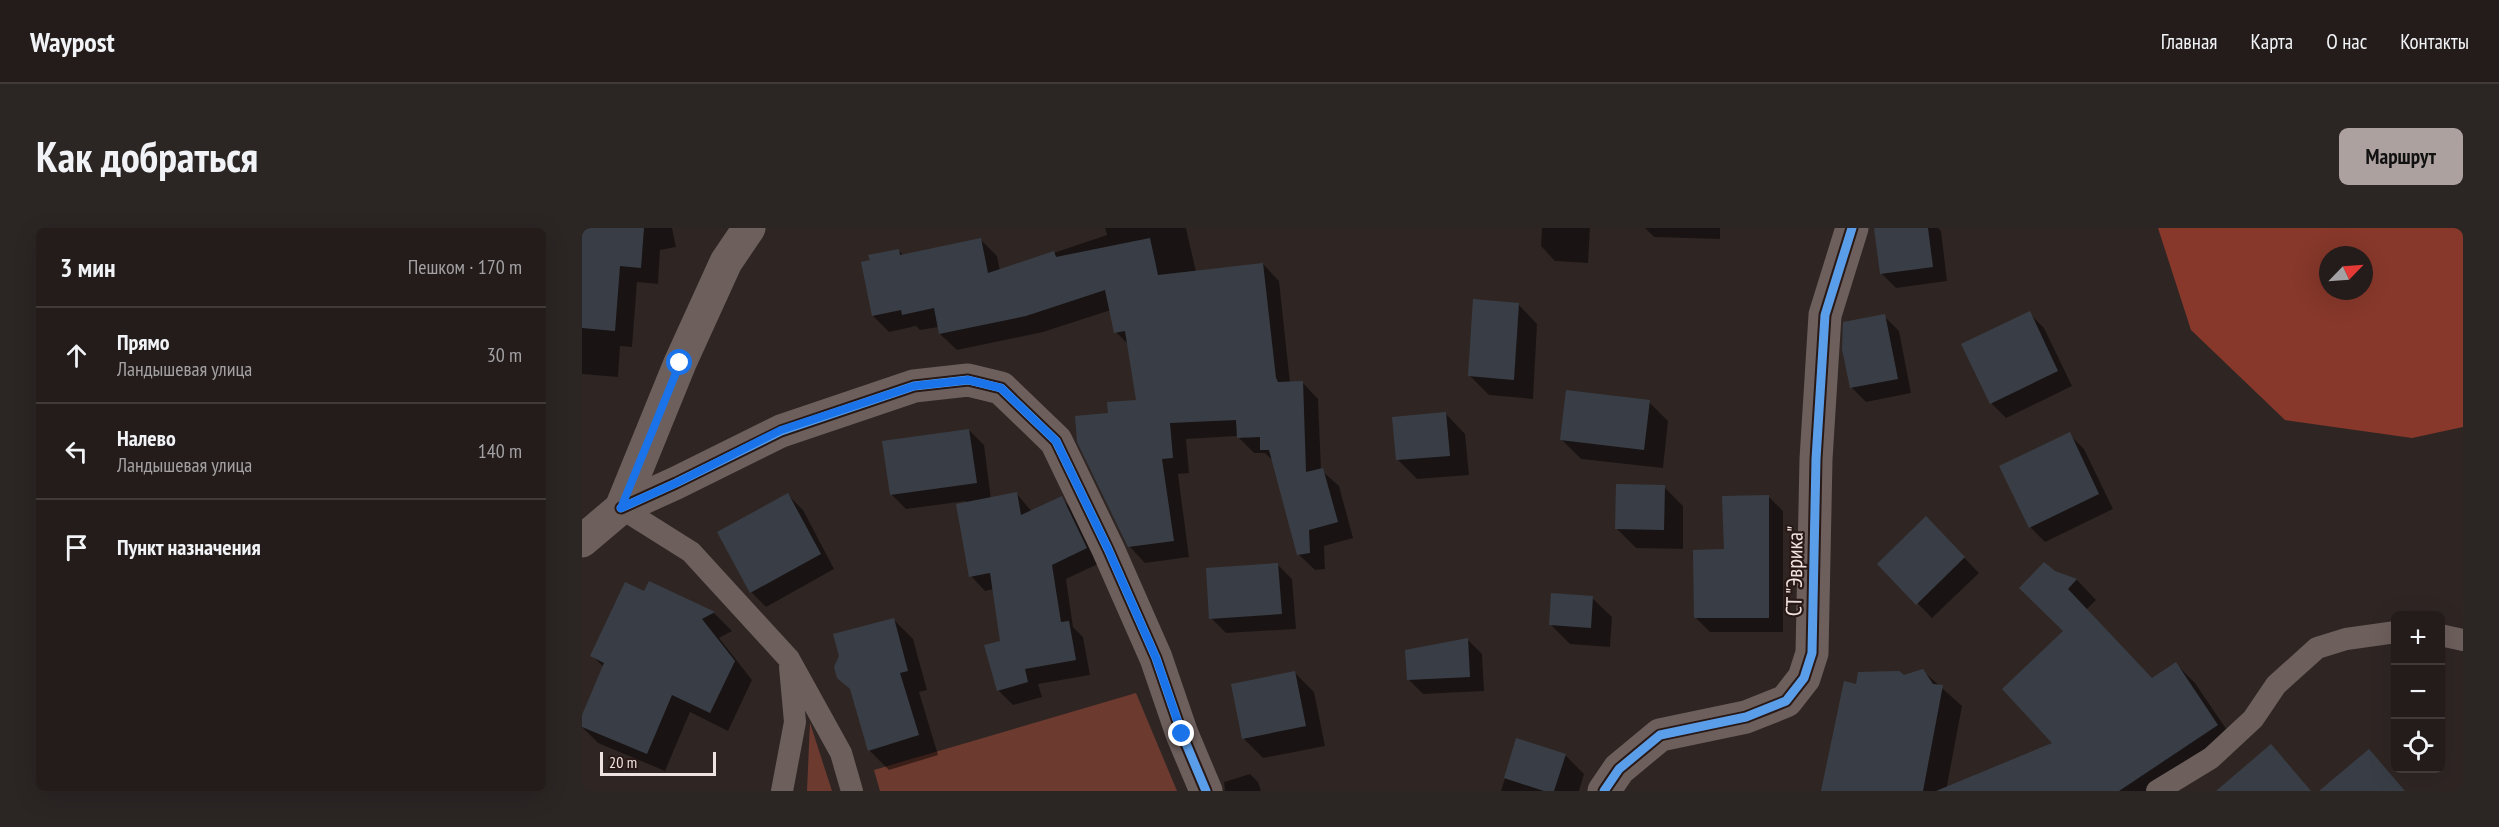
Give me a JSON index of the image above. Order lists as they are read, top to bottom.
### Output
{
  "streets": {
    "street": ["СТ \"Эврика\""]
  },
  "scale_bar": "20 m",
  "north": "top right",
  "page": {
    "header": "Waypost",
    "nav": [
      "Главная",
      "Карта",
      "О нас",
      "Контакты"
    ],
    "buttons": "Маршрут",
    "title": "Как добраться",
    "heading": ["3 мин", "Пешком · 170 m"],
    "list": [
      ["Прямо", "Ландышевая улица", "30 m"],
      ["Налево", "Ландышевая улица", "140 m"],
      "Пункт назначения"
    ],
    "map_buttons": ["+", "−"],
    "scale": "20 m"
  }
}
